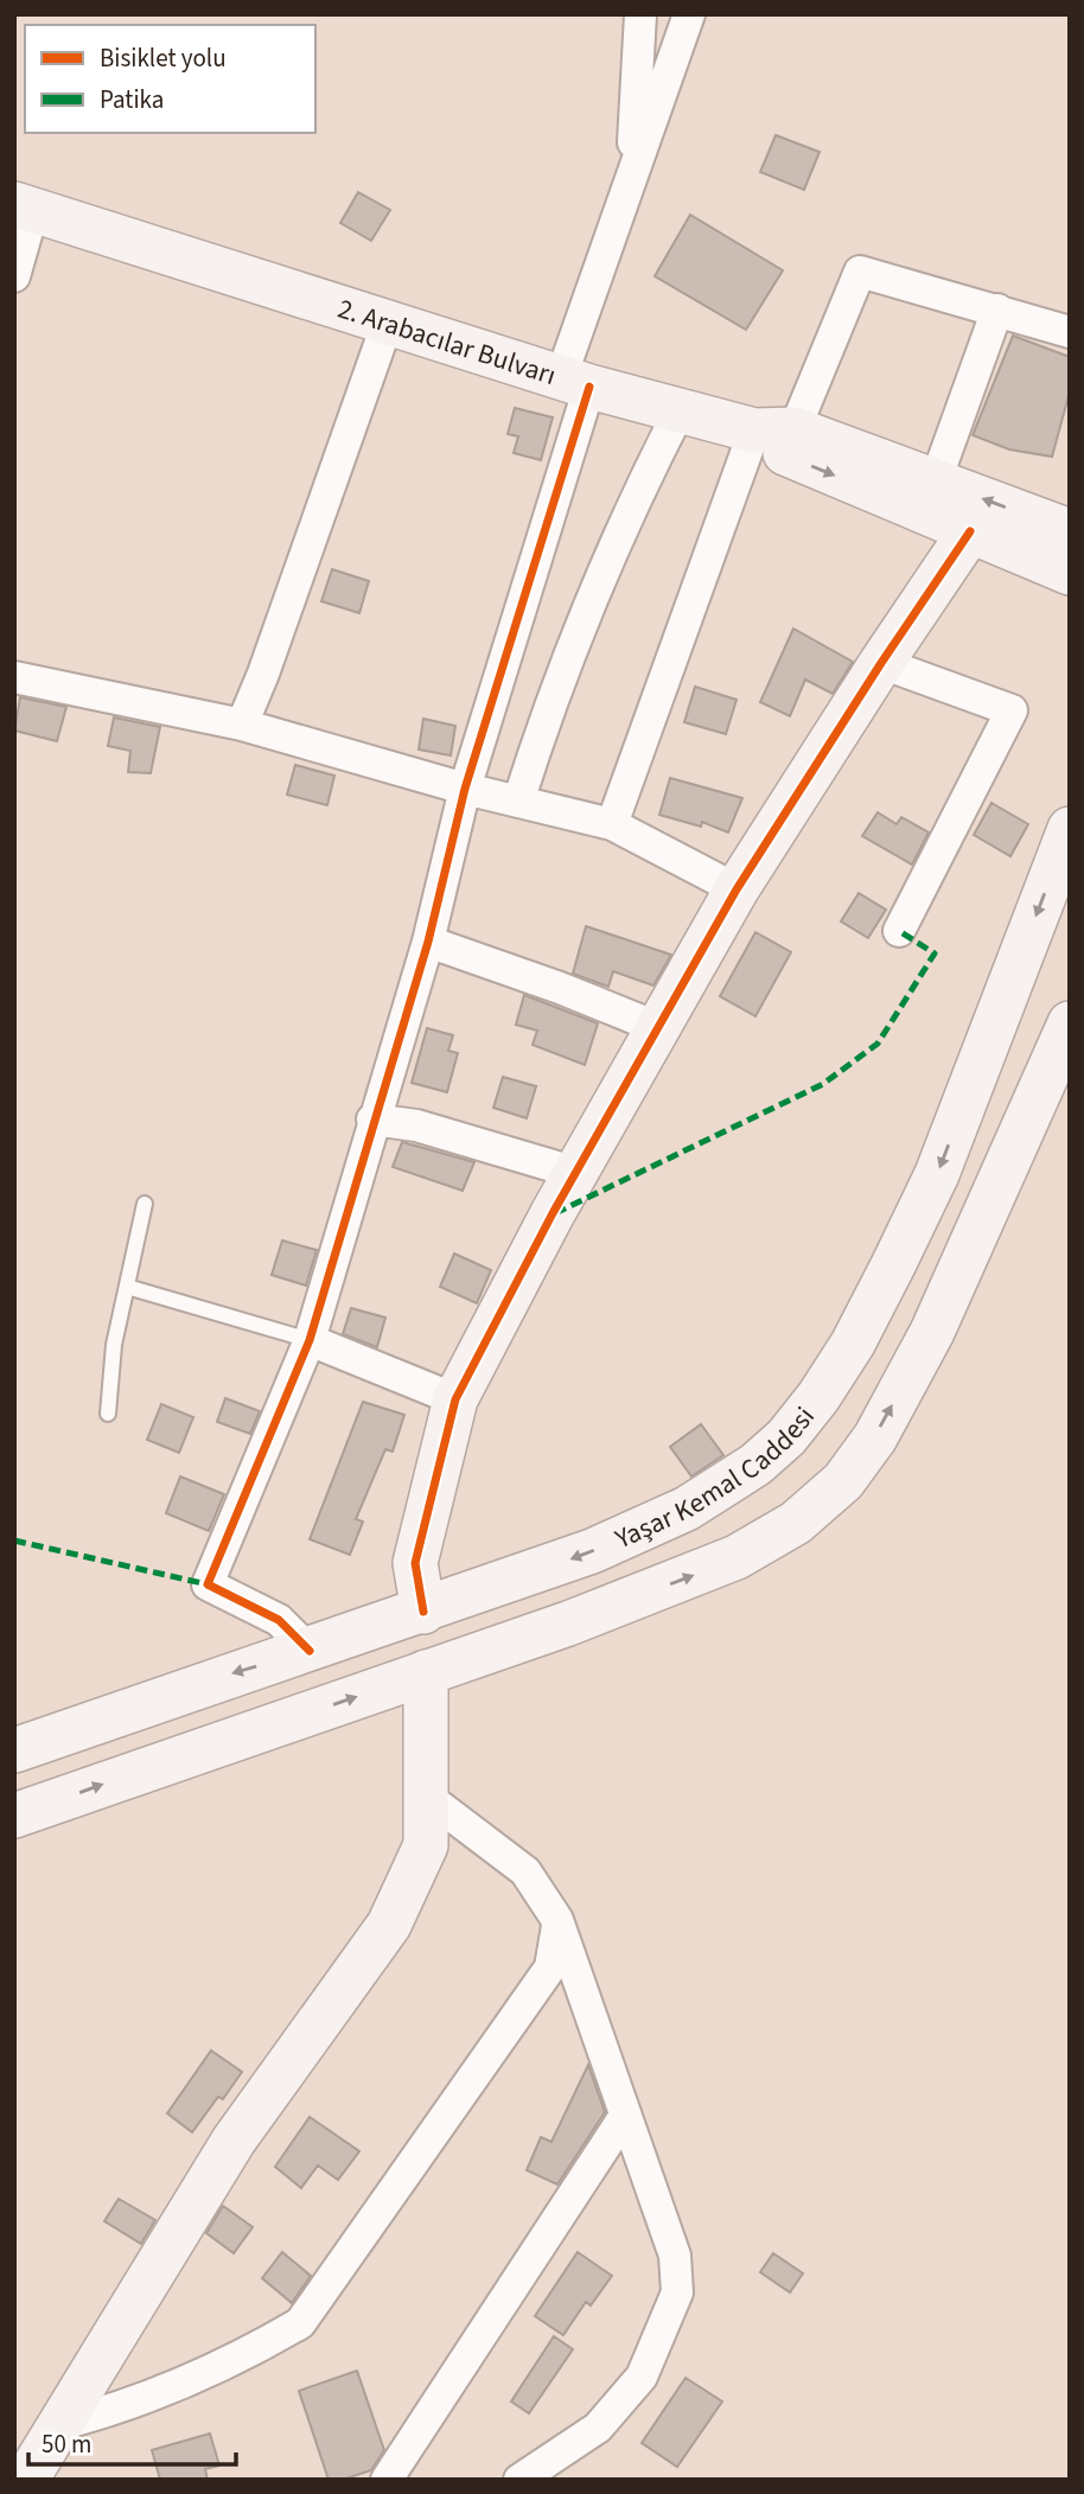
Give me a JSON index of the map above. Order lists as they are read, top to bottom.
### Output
{
  "streets": {
    "street": ["2. Arabacılar Bulvarı", "Yaşar Kemal Caddesi"]
  },
  "legend": ["Bisiklet yolu", "Patika"],
  "scale_bar": "50 m"
}
